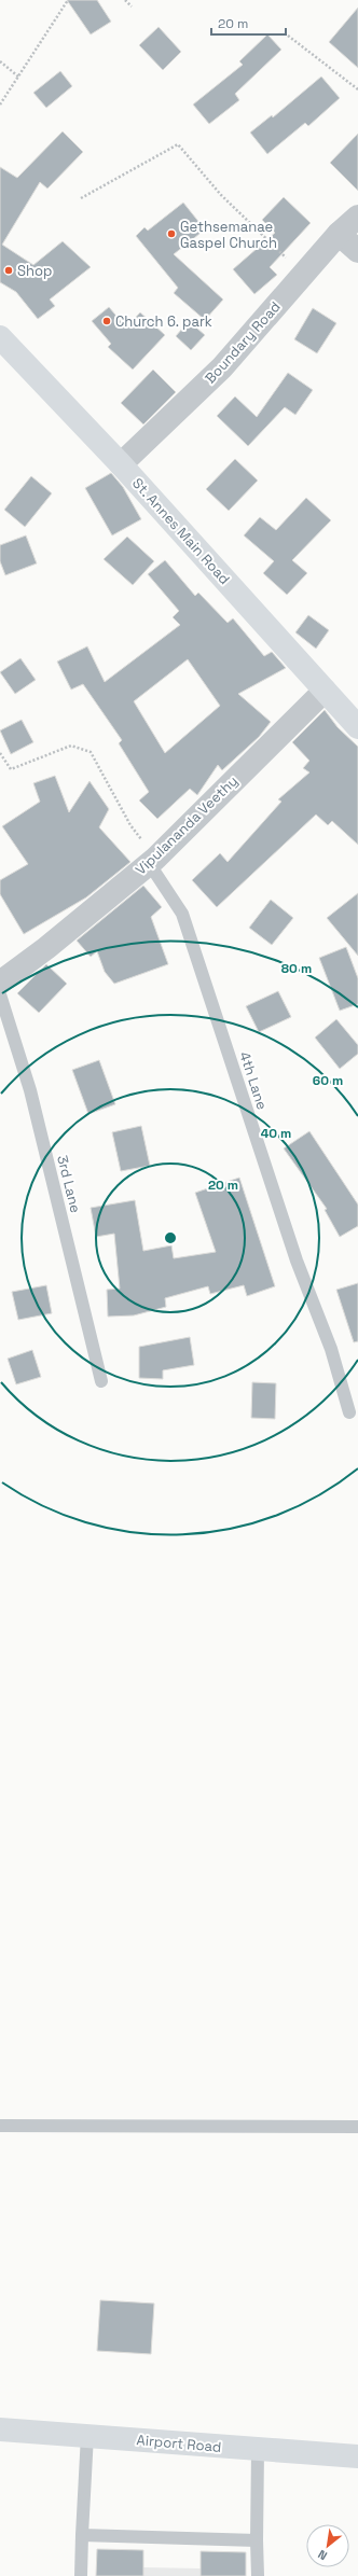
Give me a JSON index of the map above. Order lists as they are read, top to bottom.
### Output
{
  "streets": {
    "street": [
      "Boundary Road",
      "St. Annes Main Road",
      "Vipulananda Veethy",
      "Airport Road"
    ],
    "lane": ["4th Lane", "3rd Lane"]
  },
  "crossings": [
    ["Boundary Road", "St. Annes Main Road"],
    ["St. Annes Main Road", "Vipulananda Veethy"],
    ["Vipulananda Veethy", "4th Lane"]
  ],
  "places": ["Gethsemanae Gaspel Church", "Shop", "Church 6. park"],
  "scale_bar": "20 m",
  "north": "bottom left",
  "rings": [
    "80 m",
    "60 m",
    "40 m",
    "20 m"
  ]
}
